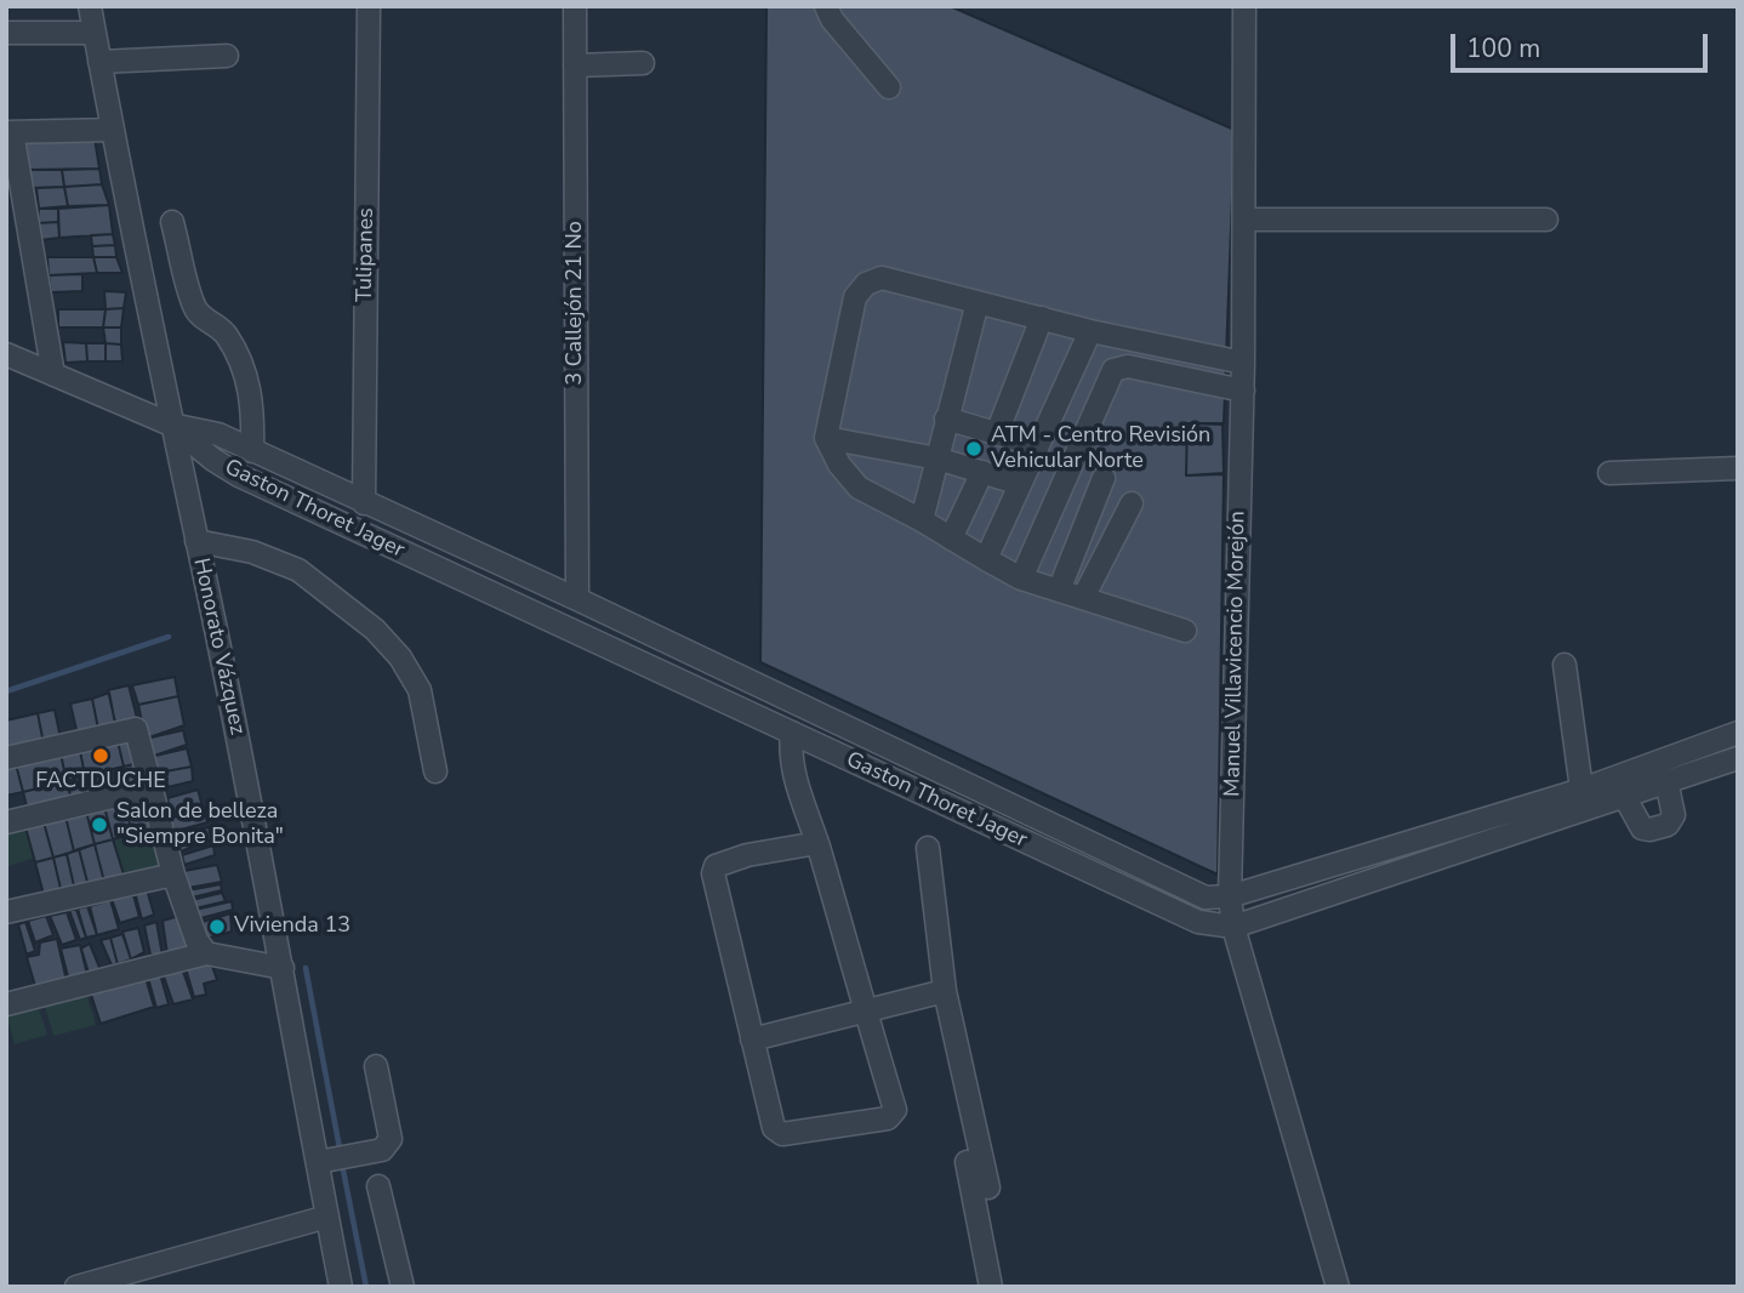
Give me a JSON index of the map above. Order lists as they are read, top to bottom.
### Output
{
  "streets": {
    "street": [
      "Tulipanes",
      "3 Callejón 21 No",
      "Gaston Thoret Jager",
      "Honorato Vázquez",
      "Manuel Villavicencio Morejón"
    ]
  },
  "crossings": [
    ["Tulipanes", "Gaston Thoret Jager"],
    ["3 Callejón 21 No", "Gaston Thoret Jager"],
    ["Gaston Thoret Jager", "Honorato Vázquez"],
    ["Gaston Thoret Jager", "Manuel Villavicencio Morejón"]
  ],
  "places": [
    "ATM - Centro Revisión Vehicular Norte",
    "FACTDUCHE",
    "Salon de belleza \"Siempre Bonita\"",
    "Vivienda 13"
  ],
  "scale_bar": "100 m"
}
